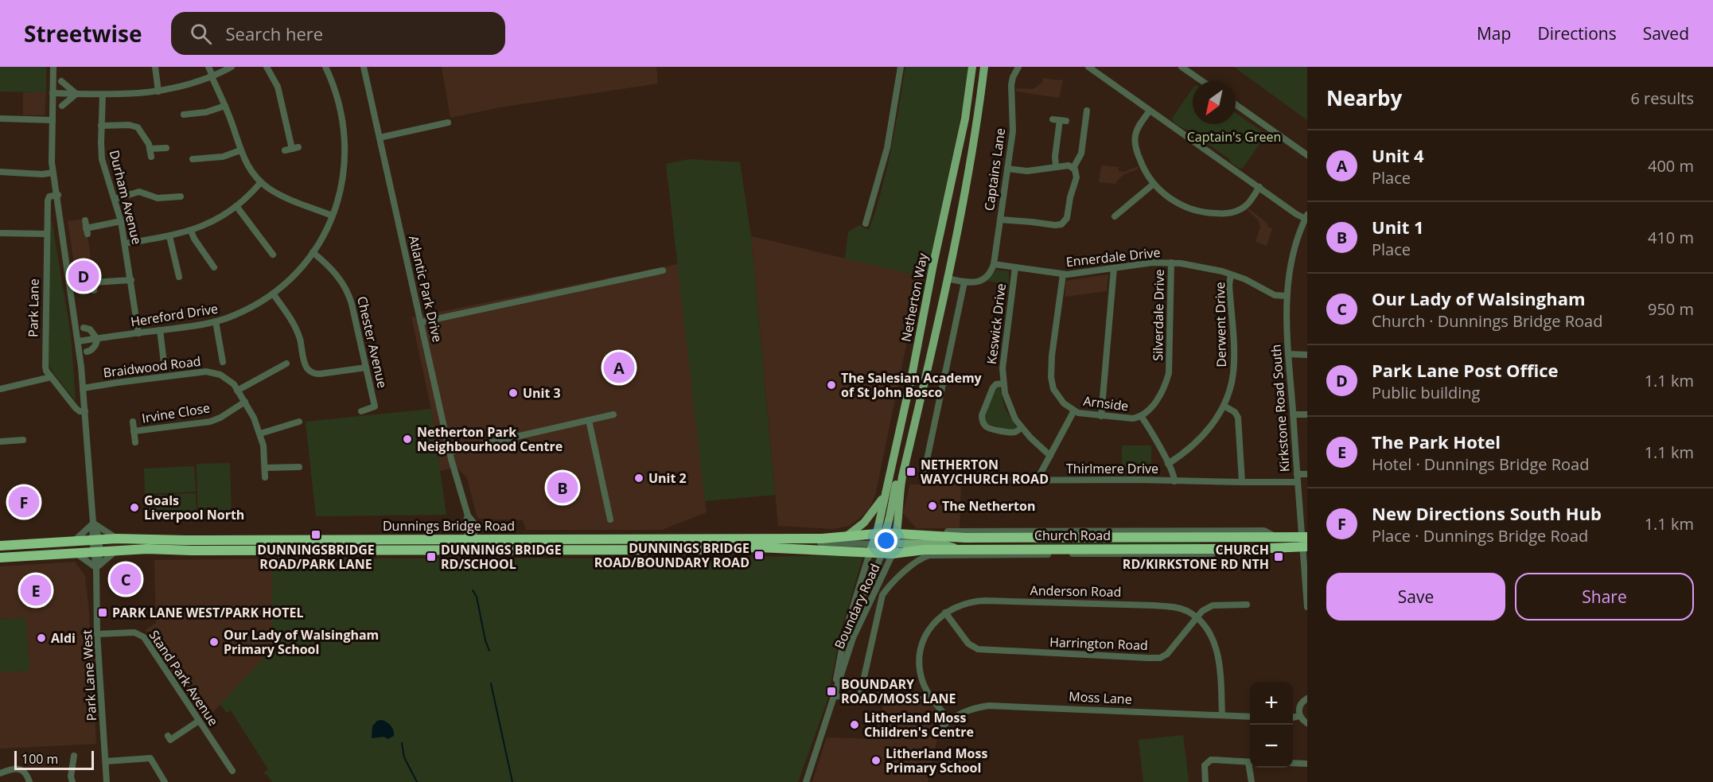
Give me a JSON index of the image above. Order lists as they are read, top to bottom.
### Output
{
  "streets": {
    "highway": ["Dunnings Bridge Road", "Church Road"],
    "main road": ["Netherton Way"],
    "street": [
      "Captains Lane",
      "Durham Avenue",
      "Ennerdale Drive",
      "Atlantic Park Drive",
      "Park Lane",
      "Hereford Drive",
      "Silverdale Drive",
      "Keswick Drive",
      "Derwent Drive",
      "Chester Avenue",
      "Braidwood Road",
      "Arnside",
      "Kirkstone Road South",
      "Irvine Close",
      "Thirlmere Drive",
      "Anderson Road",
      "Boundary Road",
      "Harrington Road",
      "Park Lane West",
      "Stand Park Avenue",
      "Moss Lane"
    ]
  },
  "crossings": [
    ["Captains Lane", "Ennerdale Drive"],
    ["Durham Avenue", "Hereford Drive"],
    ["Ennerdale Drive", "Silverdale Drive"],
    ["Ennerdale Drive", "Keswick Drive"],
    ["Ennerdale Drive", "Derwent Drive"],
    ["Ennerdale Drive", "Kirkstone Road South"],
    ["Atlantic Park Drive", "Dunnings Bridge Road"],
    ["Netherton Way", "Dunnings Bridge Road"],
    ["Netherton Way", "Church Road"],
    ["Netherton Way", "Boundary Road"],
    ["Hereford Drive", "Chester Avenue"],
    ["Silverdale Drive", "Arnside"],
    ["Keswick Drive", "Arnside"],
    ["Derwent Drive", "Arnside"],
    ["Braidwood Road", "Irvine Close"],
    ["Arnside", "Thirlmere Drive"],
    ["Kirkstone Road South", "Thirlmere Drive"],
    ["Kirkstone Road South", "Church Road"],
    ["Dunnings Bridge Road", "Church Road"],
    ["Dunnings Bridge Road", "Boundary Road"],
    ["Dunnings Bridge Road", "Park Lane West"],
    ["Church Road", "Boundary Road"],
    ["Anderson Road", "Harrington Road"],
    ["Anderson Road", "Moss Lane"],
    ["Park Lane West", "Stand Park Avenue"]
  ],
  "parks": ["Captain's Green"],
  "places": {
    "other": [
      "The Salesian Academy of St John Bosco",
      "Unit 3",
      "Netherton Park Neighbourhood Centre",
      "Unit 2",
      "The Netherton",
      "Goals Liverpool North",
      "Aldi",
      "Our Lady of Walsingham Primary School",
      "Litherland Moss Children's Centre",
      "Litherland Moss Primary School"
    ],
    "transit": [
      "NETHERTON WAY/CHURCH ROAD",
      "DUNNINGSBRIDGE ROAD/PARK LANE",
      "DUNNINGS BRIDGE ROAD/BOUNDARY ROAD",
      "DUNNINGS BRIDGE RD/SCHOOL",
      "CHURCH RD/KIRKSTONE RD NTH",
      "PARK LANE WEST/PARK HOTEL",
      "BOUNDARY ROAD/MOSS LANE"
    ]
  },
  "scale_bar": "100 m",
  "north": "bottom left",
  "page": {
    "header": "Streetwise",
    "search": "Search here",
    "nav": ["Map", "Directions", "Saved"],
    "heading": ["Nearby", "6 results"],
    "list": [
      {
        "mark": "A",
        "name": "Unit 4",
        "note": "Place",
        "value": "400 m"
      },
      {
        "mark": "B",
        "name": "Unit 1",
        "note": "Place",
        "value": "410 m"
      },
      {
        "mark": "C",
        "name": "Our Lady of Walsingham",
        "note": "Church · Dunnings Bridge Road",
        "value": "950 m"
      },
      {
        "mark": "D",
        "name": "Park Lane Post Office",
        "note": "Public building",
        "value": "1.1 km"
      },
      {
        "mark": "E",
        "name": "The Park Hotel",
        "note": "Hotel · Dunnings Bridge Road",
        "value": "1.1 km"
      },
      {
        "mark": "F",
        "name": "New Directions South Hub",
        "note": "Place · Dunnings Bridge Road",
        "value": "1.1 km"
      }
    ],
    "pins": [
      "D",
      "A",
      "B",
      "F",
      "C",
      "E"
    ],
    "buttons": ["Save", "Share"],
    "map_buttons": ["+", "−"],
    "scale": "100 m"
  }
}
